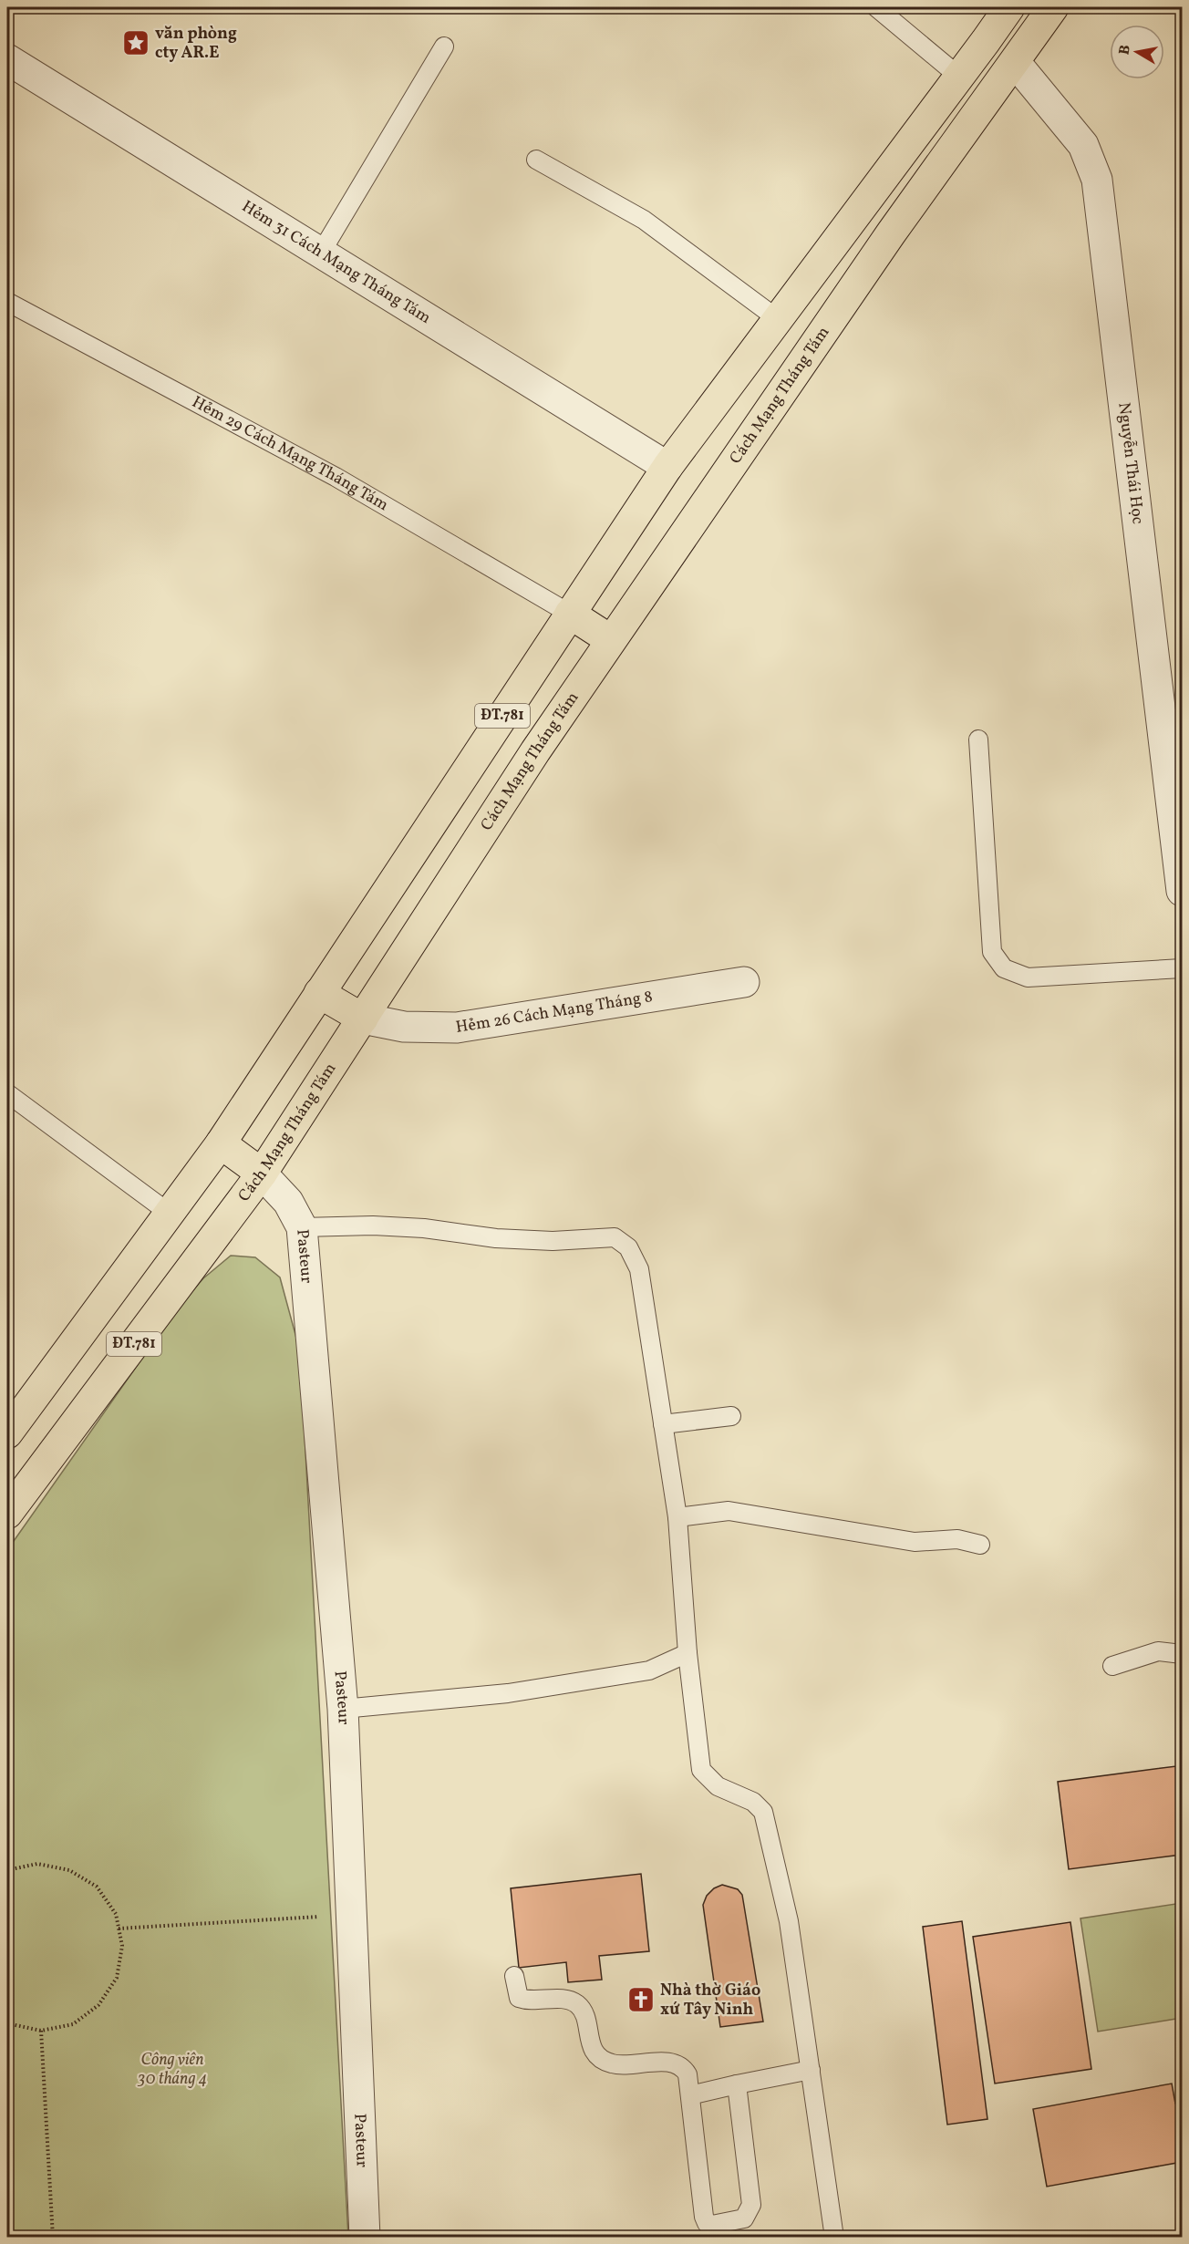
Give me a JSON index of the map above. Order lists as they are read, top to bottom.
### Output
{
  "streets": {
    "main road": ["Cách Mạng Tháng Tám", "ĐT.781"],
    "street": [
      "Hẻm 31 Cách Mạng Tháng Tám",
      "Nguyễn Thái Học",
      "Hẻm 26 Cách Mạng Tháng 8",
      "Pasteur"
    ],
    "lane": ["Hẻm 29 Cách Mạng Tháng Tám"]
  },
  "crossings": [
    ["Hẻm 31 Cách Mạng Tháng Tám", "ĐT.781"],
    ["Cách Mạng Tháng Tám", "Nguyễn Thái Học"],
    ["Cách Mạng Tháng Tám", "Hẻm 26 Cách Mạng Tháng 8"],
    ["Cách Mạng Tháng Tám", "Pasteur"],
    ["Hẻm 29 Cách Mạng Tháng Tám", "ĐT.781"]
  ],
  "parks": ["Công viên 30 tháng 4"],
  "places": {
    "place": ["văn phòng cty AR.E"],
    "church": ["Nhà thờ Giáo xứ Tây Ninh"]
  },
  "north": "left"
}
